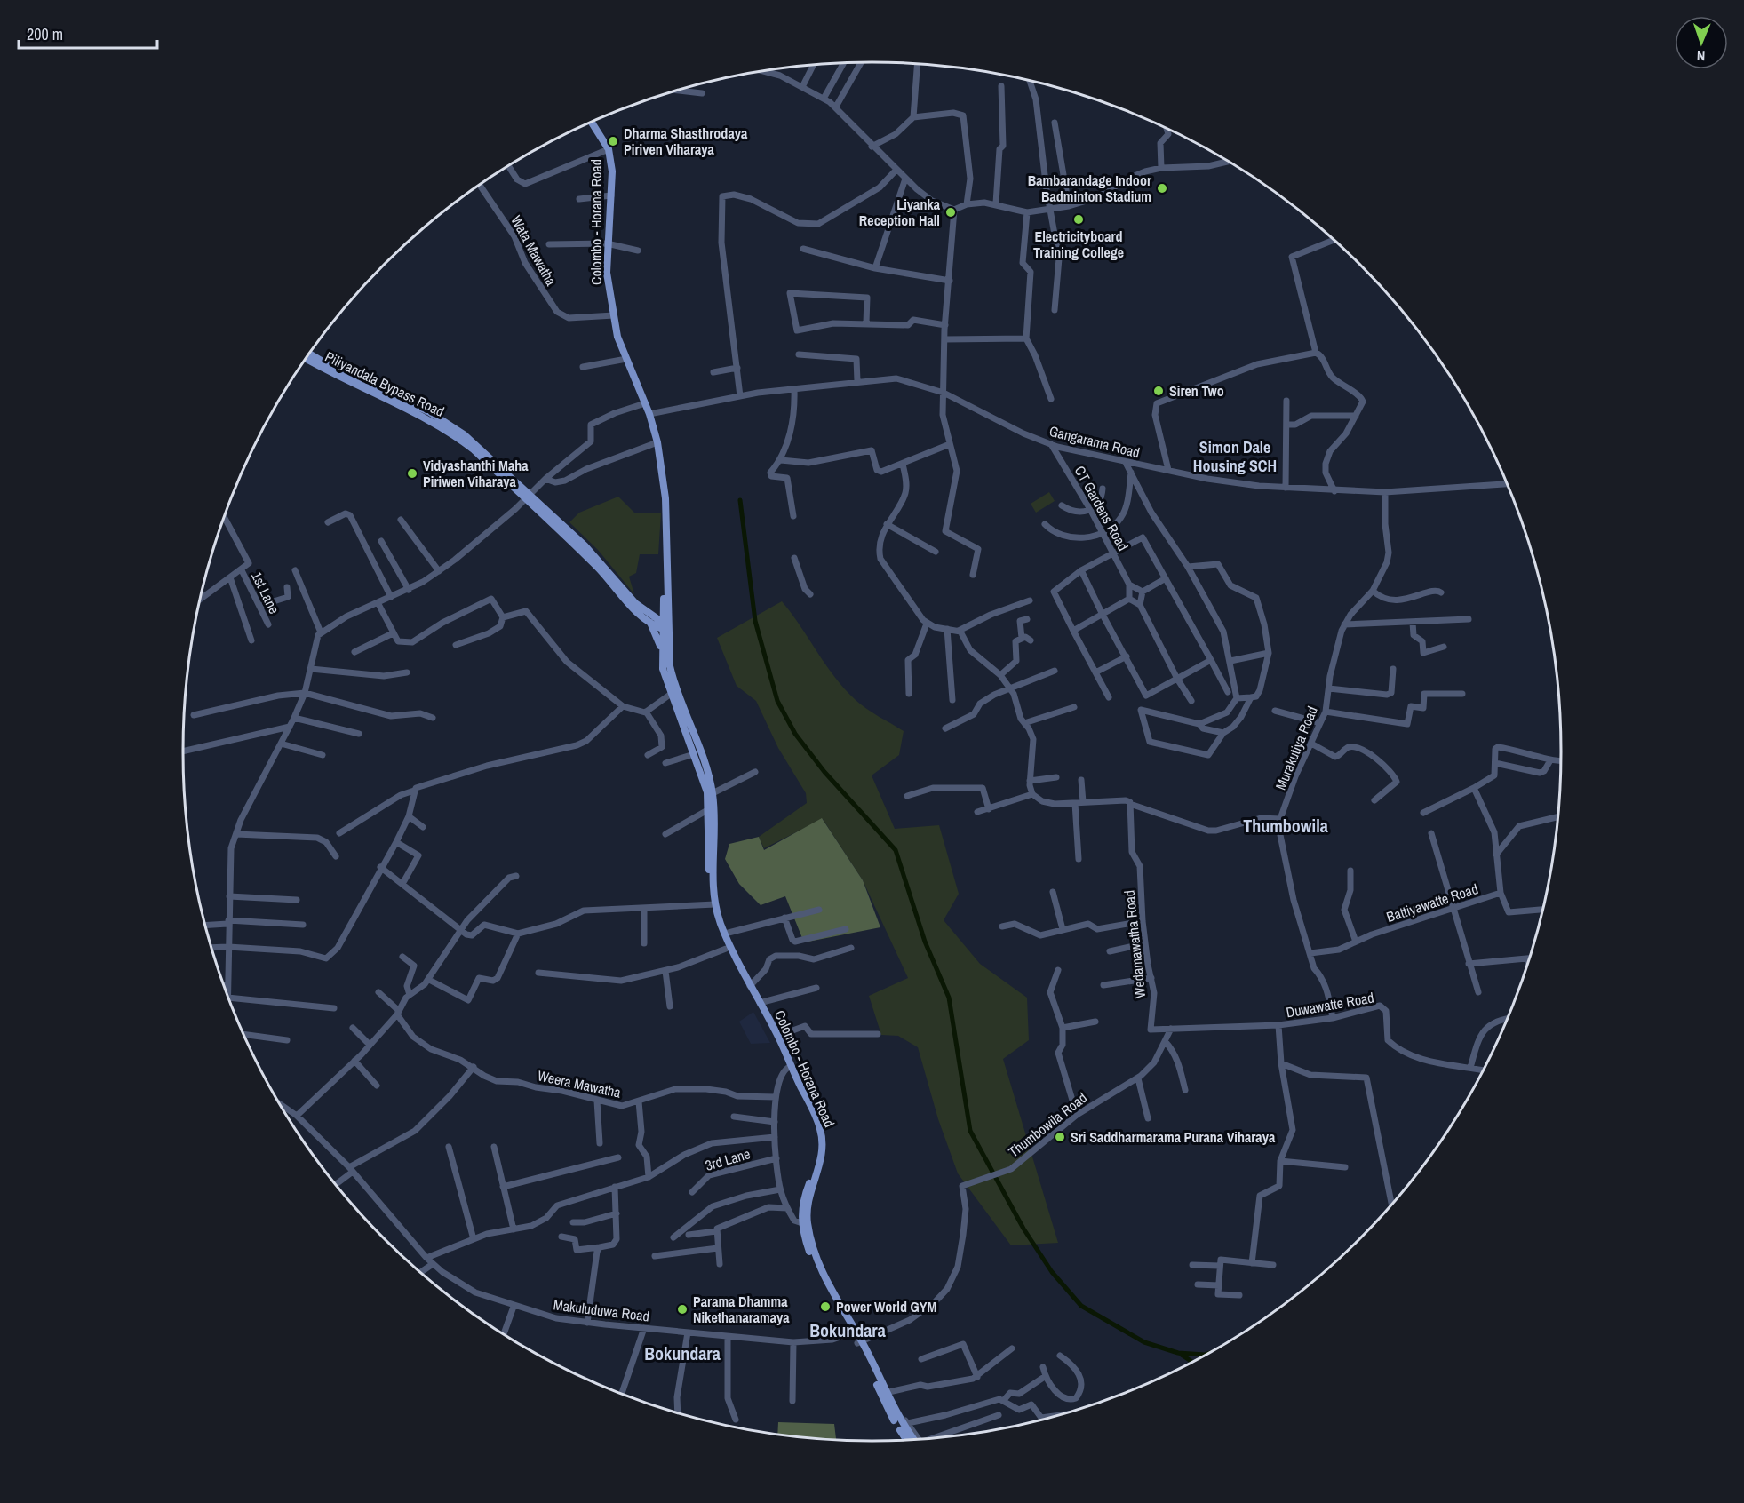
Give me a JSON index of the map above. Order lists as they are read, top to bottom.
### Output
{
  "streets": {
    "main road": ["Colombo - Horana Road", "Piliyandala Bypass Road"],
    "street": [
      "Wata Mawatha",
      "Gangarama Road",
      "CT Gardens Road",
      "1st Lane",
      "Murakutiya Road",
      "Battiyawatte Road",
      "Wedamawatha Road",
      "Duwawatte Road",
      "Weera Mawatha",
      "Thumbowila Road",
      "3rd Lane",
      "Makuluduwa Road"
    ]
  },
  "crossings": [
    ["Colombo - Horana Road", "Wata Mawatha"],
    ["Colombo - Horana Road", "Gangarama Road"],
    ["Colombo - Horana Road", "Thumbowila Road"],
    ["Colombo - Horana Road", "Makuluduwa Road"],
    ["Gangarama Road", "CT Gardens Road"],
    ["Gangarama Road", "Murakutiya Road"],
    ["Murakutiya Road", "Battiyawatte Road"],
    ["Murakutiya Road", "Duwawatte Road"],
    ["Wedamawatha Road", "Duwawatte Road"],
    ["Wedamawatha Road", "Thumbowila Road"],
    ["Duwawatte Road", "Thumbowila Road"]
  ],
  "districts": [
    "Simon Dale Housing SCH",
    "Thumbowila",
    "Bokundara",
    "Bokundara"
  ],
  "places": [
    "Dharma Shasthrodaya Piriven Viharaya",
    "Bambarandage Indoor Badminton Stadium",
    "Liyanka Reception Hall",
    "Electricityboard Training College",
    "Siren Two",
    "Vidyashanthi Maha Piriwen Viharaya",
    "Sri Saddharmarama Purana Viharaya",
    "Power World GYM",
    "Parama Dhamma Nikethanaramaya"
  ],
  "scale_bar": "200 m",
  "north": "bottom"
}
